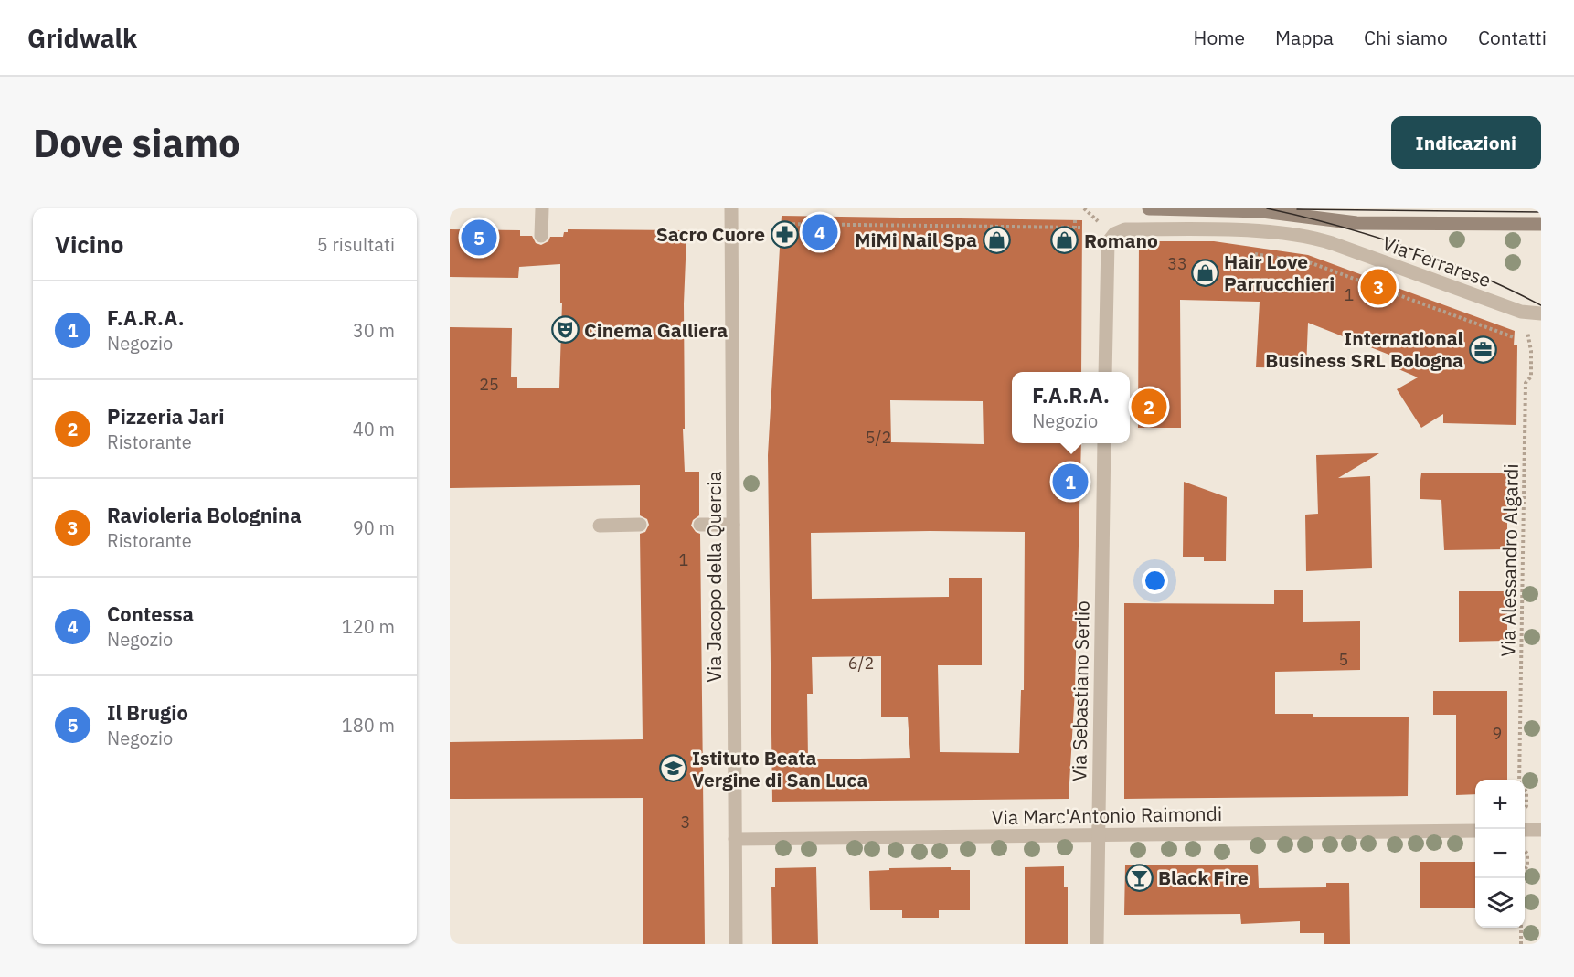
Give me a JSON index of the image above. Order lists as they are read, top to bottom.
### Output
{
  "streets": {
    "street": [
      "Via Ferrarese",
      "Via Jacopo della Quercia",
      "Via Sebastiano Serlio",
      "Via Marc'Antonio Raimondi"
    ],
    "path": ["Via Alessandro Algardi"]
  },
  "crossings": [
    ["Via Jacopo della Quercia", "Via Marc'Antonio Raimondi"],
    ["Via Sebastiano Serlio", "Via Marc'Antonio Raimondi"]
  ],
  "places": {
    "pharmacy": ["Sacro Cuore"],
    "shop": ["MiMi Nail Spa", "Romano", "Hair Love Parrucchieri"],
    "theatre": ["Cinema Galliera"],
    "office": ["International Business SRL Bologna"],
    "school or university": ["Istituto Beata Vergine di San Luca"],
    "bar": ["Black Fire"]
  },
  "house_numbers": [
    "33",
    "1",
    "25",
    "5/2",
    "1",
    "5",
    "6/2",
    "9",
    "3"
  ],
  "page": {
    "header": "Gridwalk",
    "nav": [
      "Home",
      "Mappa",
      "Chi siamo",
      "Contatti"
    ],
    "buttons": "Indicazioni",
    "title": "Dove siamo",
    "heading": ["Vicino", "5 risultati"],
    "pins": [
      "4",
      "5",
      "3",
      "2",
      "1"
    ],
    "list": [
      {
        "mark": "1",
        "name": "F.A.R.A.",
        "note": "Negozio",
        "value": "30 m"
      },
      {
        "mark": "2",
        "name": "Pizzeria Jari",
        "note": "Ristorante",
        "value": "40 m"
      },
      {
        "mark": "3",
        "name": "Ravioleria Bolognina",
        "note": "Ristorante",
        "value": "90 m"
      },
      {
        "mark": "4",
        "name": "Contessa",
        "note": "Negozio",
        "value": "120 m"
      },
      {
        "mark": "5",
        "name": "Il Brugio",
        "note": "Negozio",
        "value": "180 m"
      }
    ],
    "popup": ["F.A.R.A.", "Negozio"],
    "map_buttons": ["+", "−"]
  }
}
